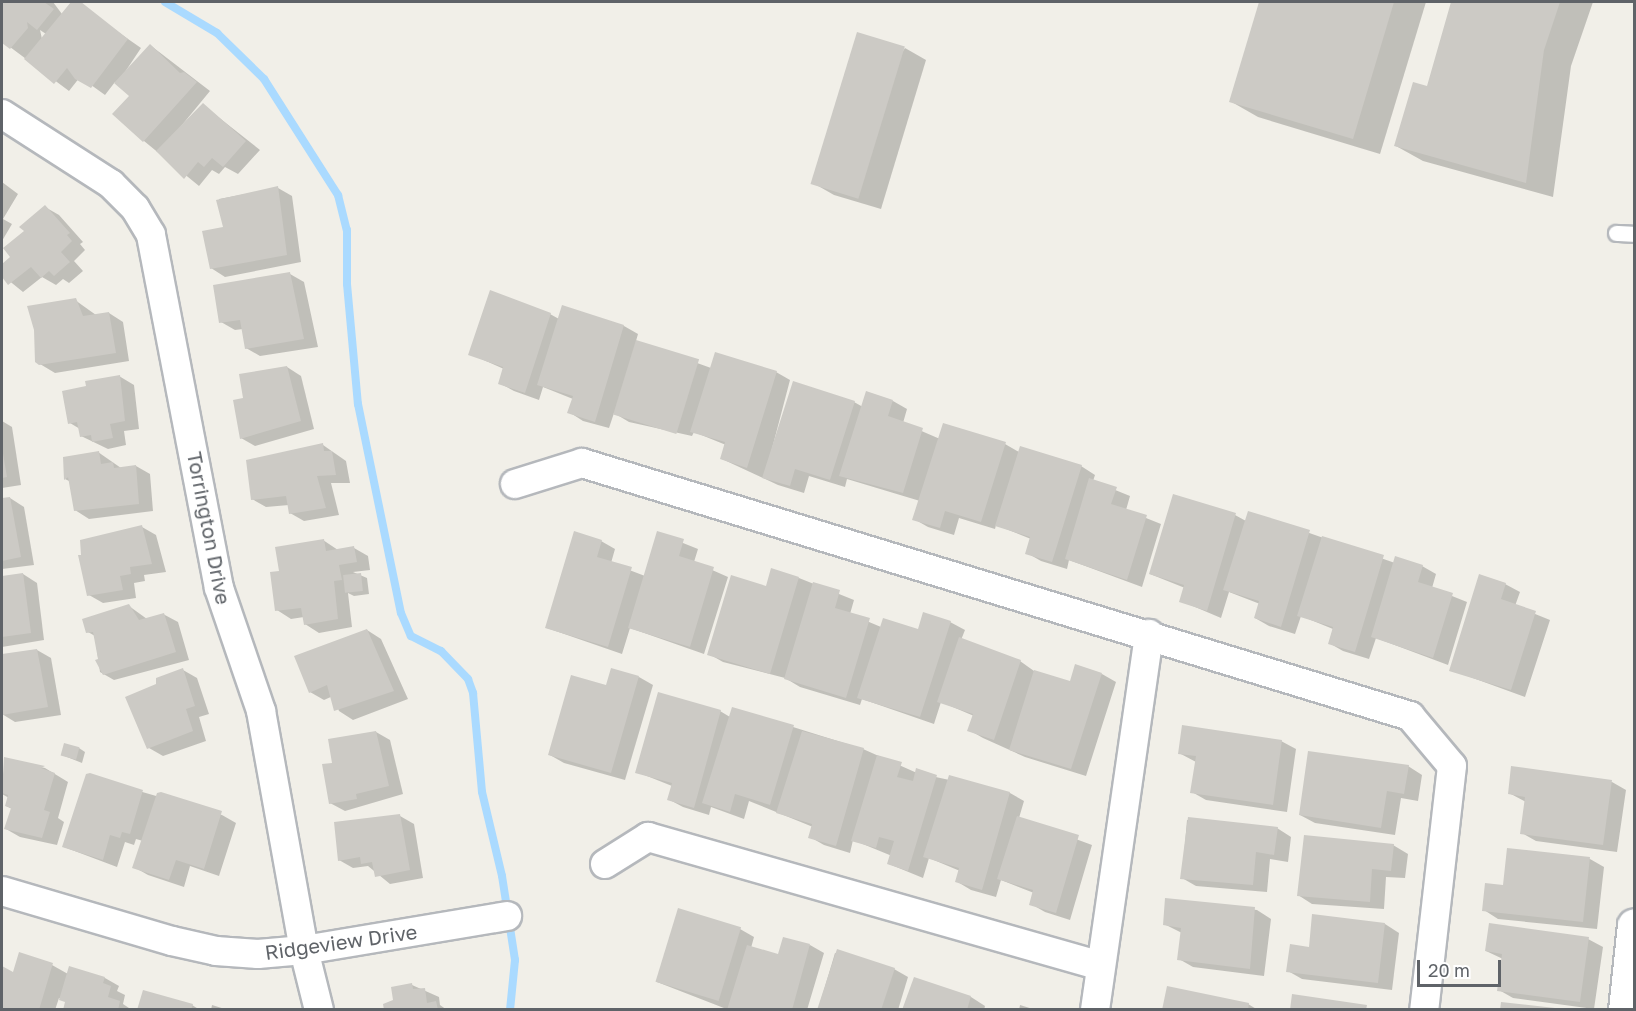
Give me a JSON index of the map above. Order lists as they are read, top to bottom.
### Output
{
  "streets": {
    "street": ["Torrington Drive", "Ridgeview Drive"]
  },
  "crossings": [
    ["Torrington Drive", "Ridgeview Drive"]
  ],
  "scale_bar": "20 m"
}
